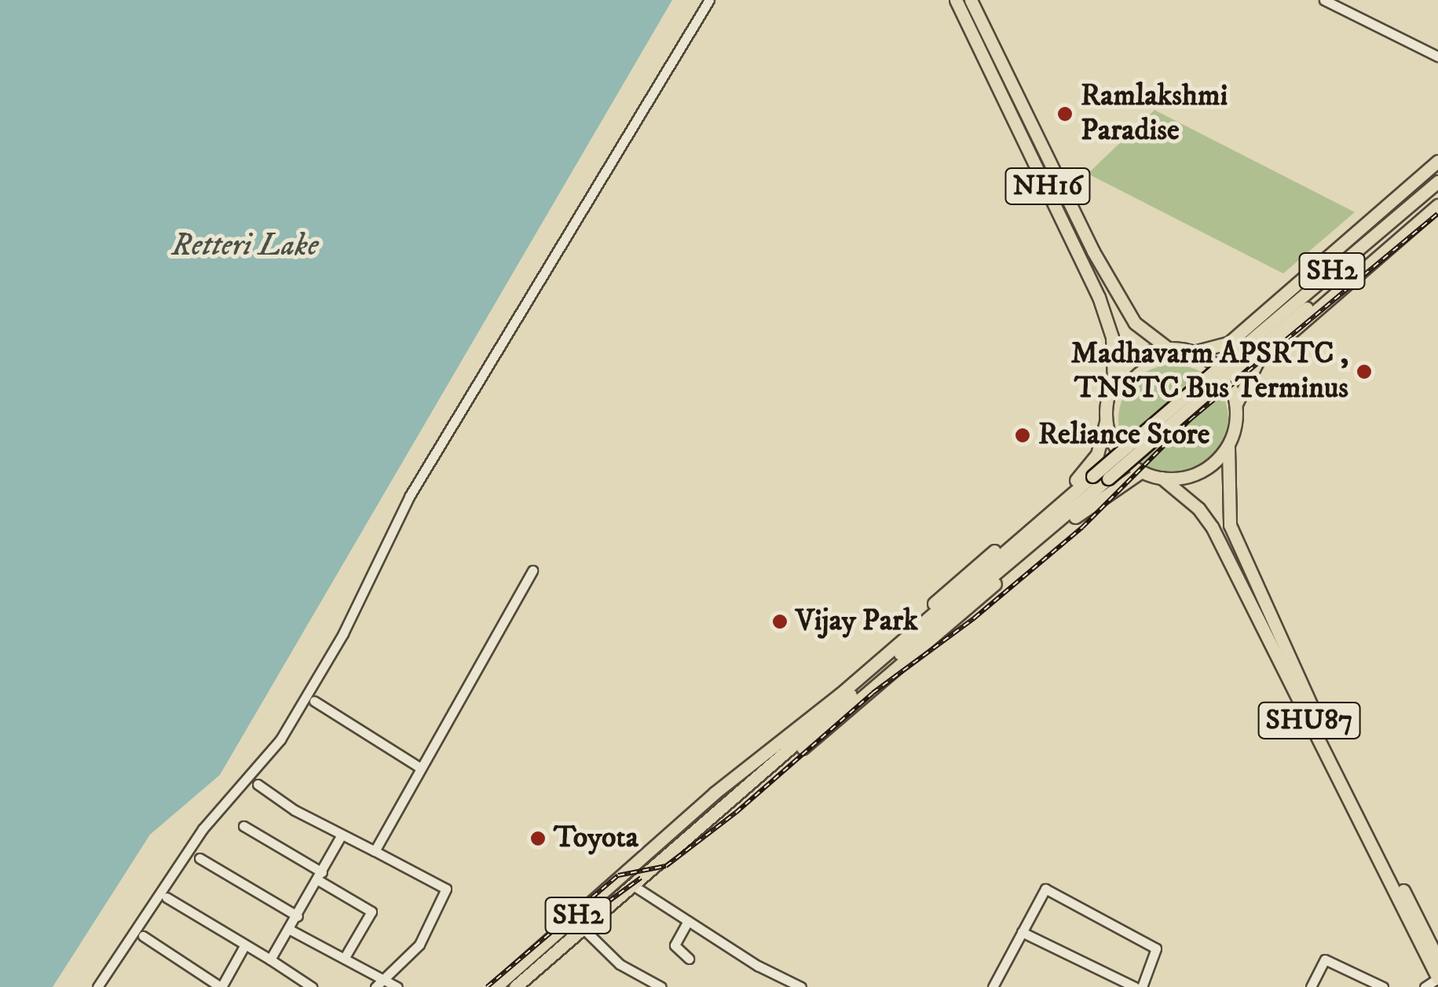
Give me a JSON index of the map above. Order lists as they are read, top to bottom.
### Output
{
  "streets": {
    "main road": ["NH16", "SH2", "SHU87"]
  },
  "crossings": [
    ["NH16", "SHU87"]
  ],
  "water": ["Retteri Lake"],
  "places": [
    "Ramlakshmi Paradise",
    "Madhavarm APSRTC , TNSTC Bus Terminus",
    "Reliance Store",
    "Vijay Park",
    "Toyota"
  ]
}
